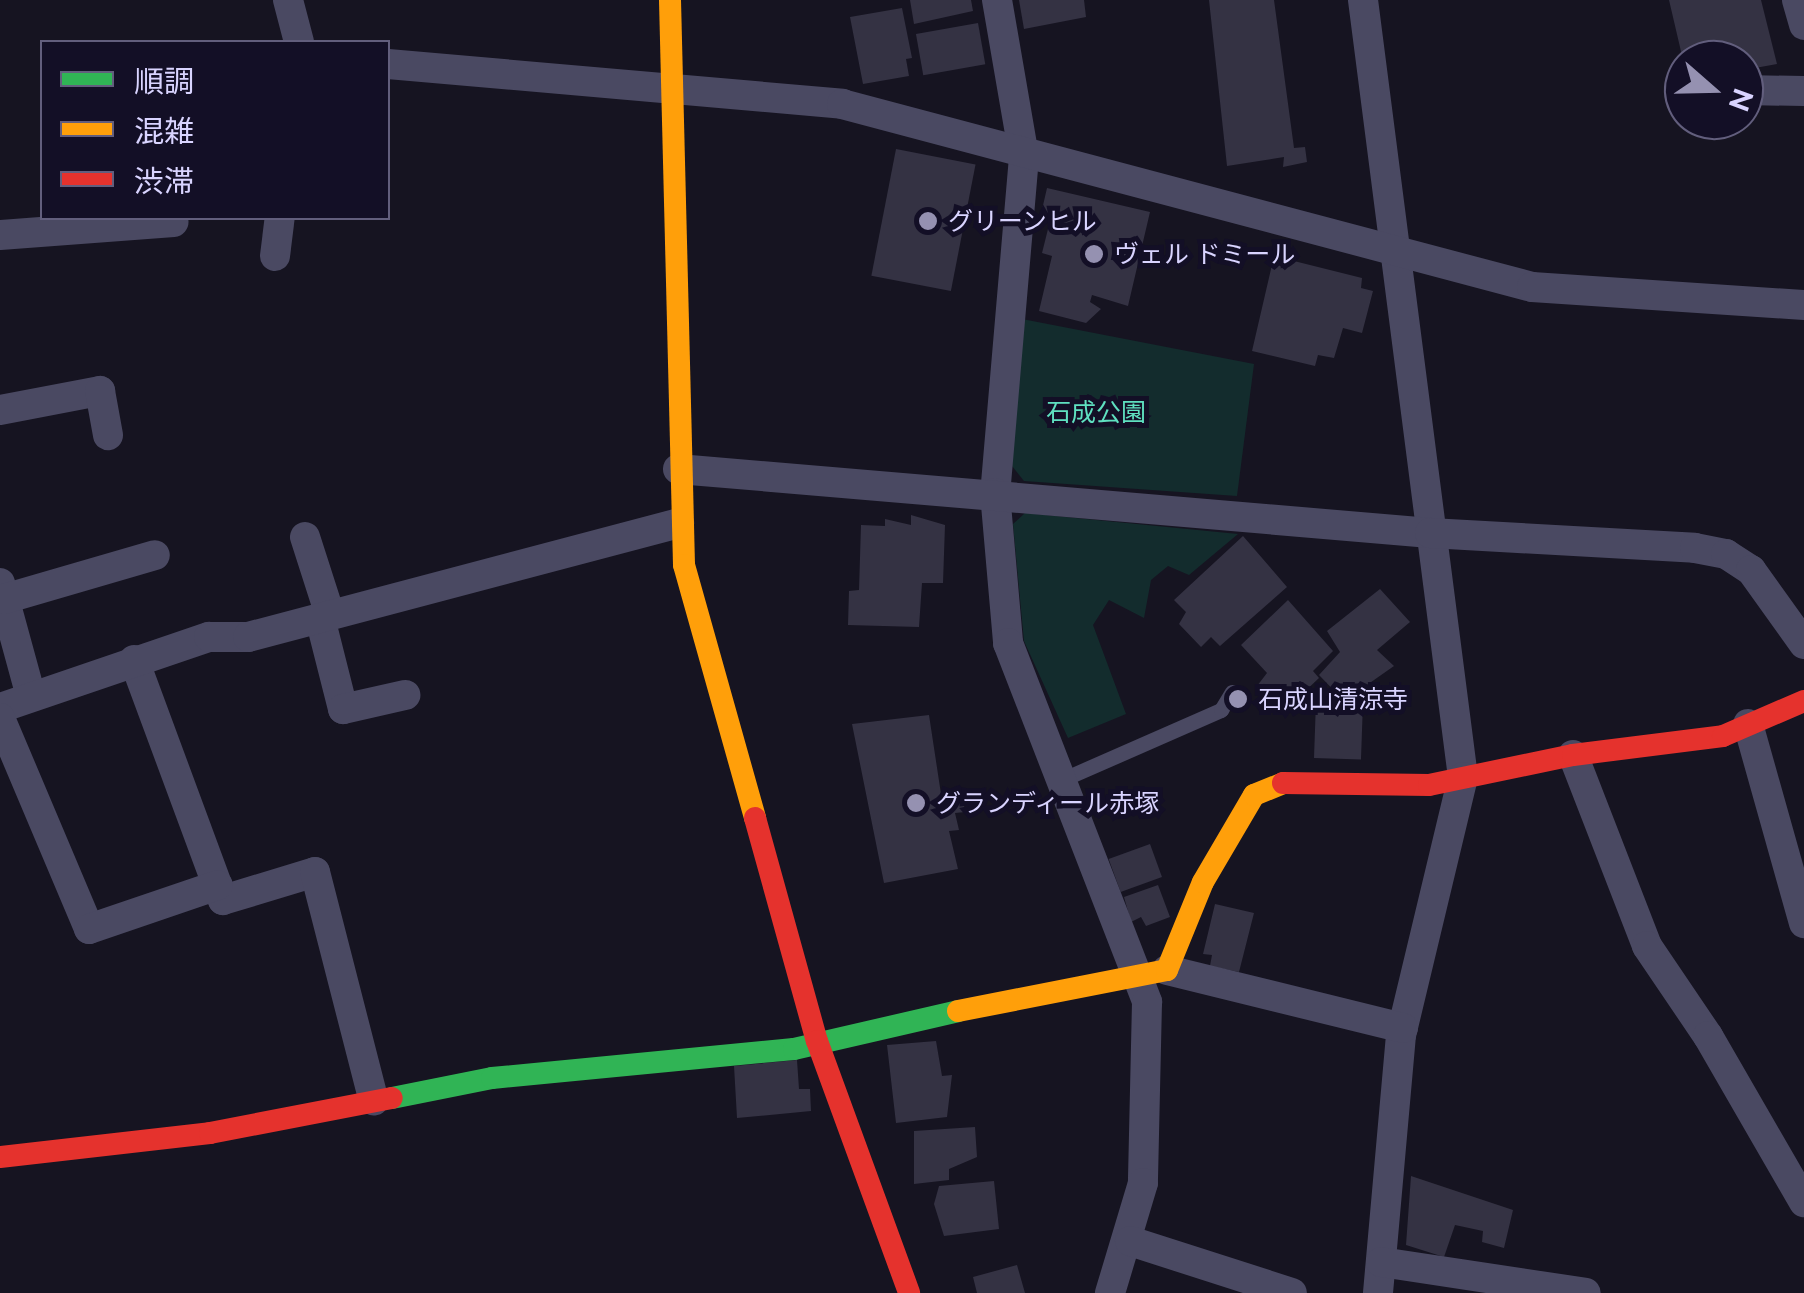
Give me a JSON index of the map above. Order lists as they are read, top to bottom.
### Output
{
  "parks": ["石成公園"],
  "places": [
    "グリーンヒル",
    "ヴェル ドミール",
    "石成山清涼寺",
    "グランディール赤塚"
  ],
  "legend": ["順調", "混雑", "渋滞"],
  "north": "right"
}
